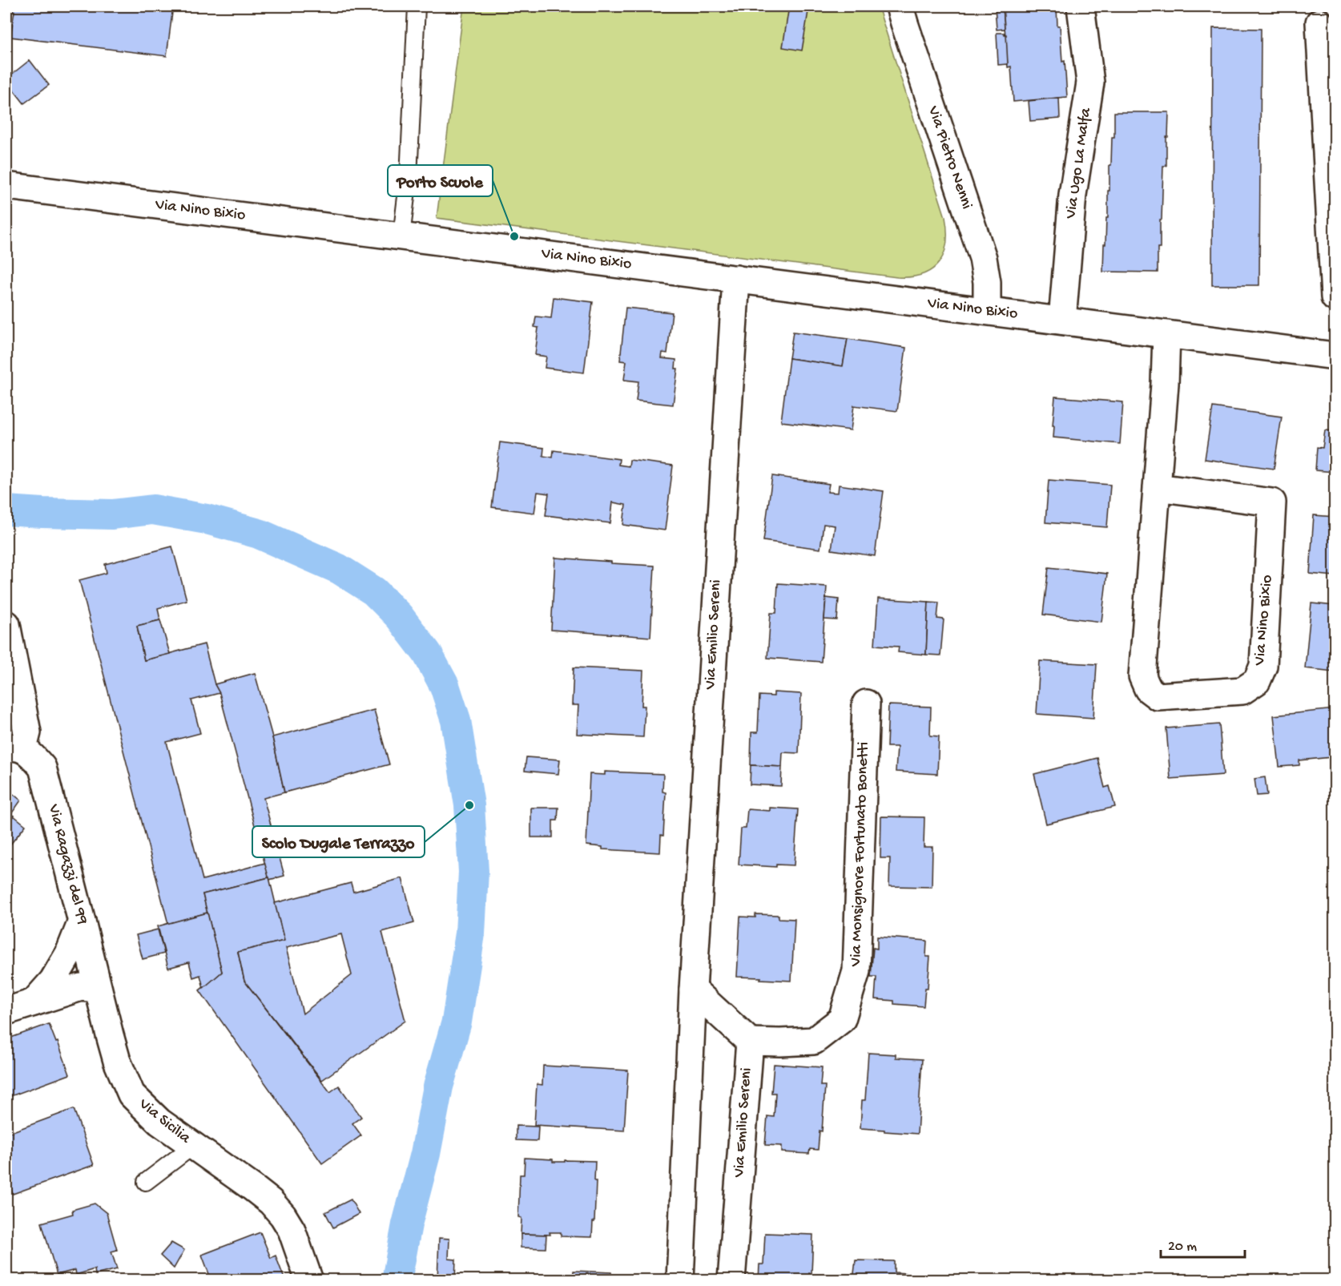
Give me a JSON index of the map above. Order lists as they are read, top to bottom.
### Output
{
  "streets": {
    "street": [
      "Via Pietro Nenni",
      "Via Ugo La Malfa",
      "Via Nino Bixio",
      "Via Emilio Sereni",
      "Via Monsignore Fortunato Bonetti",
      "Via Ragazzi del 99",
      "Via Sicilia"
    ]
  },
  "crossings": [
    ["Via Pietro Nenni", "Via Nino Bixio"],
    ["Via Ugo La Malfa", "Via Nino Bixio"],
    ["Via Nino Bixio", "Via Emilio Sereni"],
    ["Via Emilio Sereni", "Via Monsignore Fortunato Bonetti"],
    ["Via Ragazzi del 99", "Via Sicilia"]
  ],
  "places": ["Porto Scuole", "Scolo Dugale Terrazzo"],
  "scale_bar": "20 m"
}
